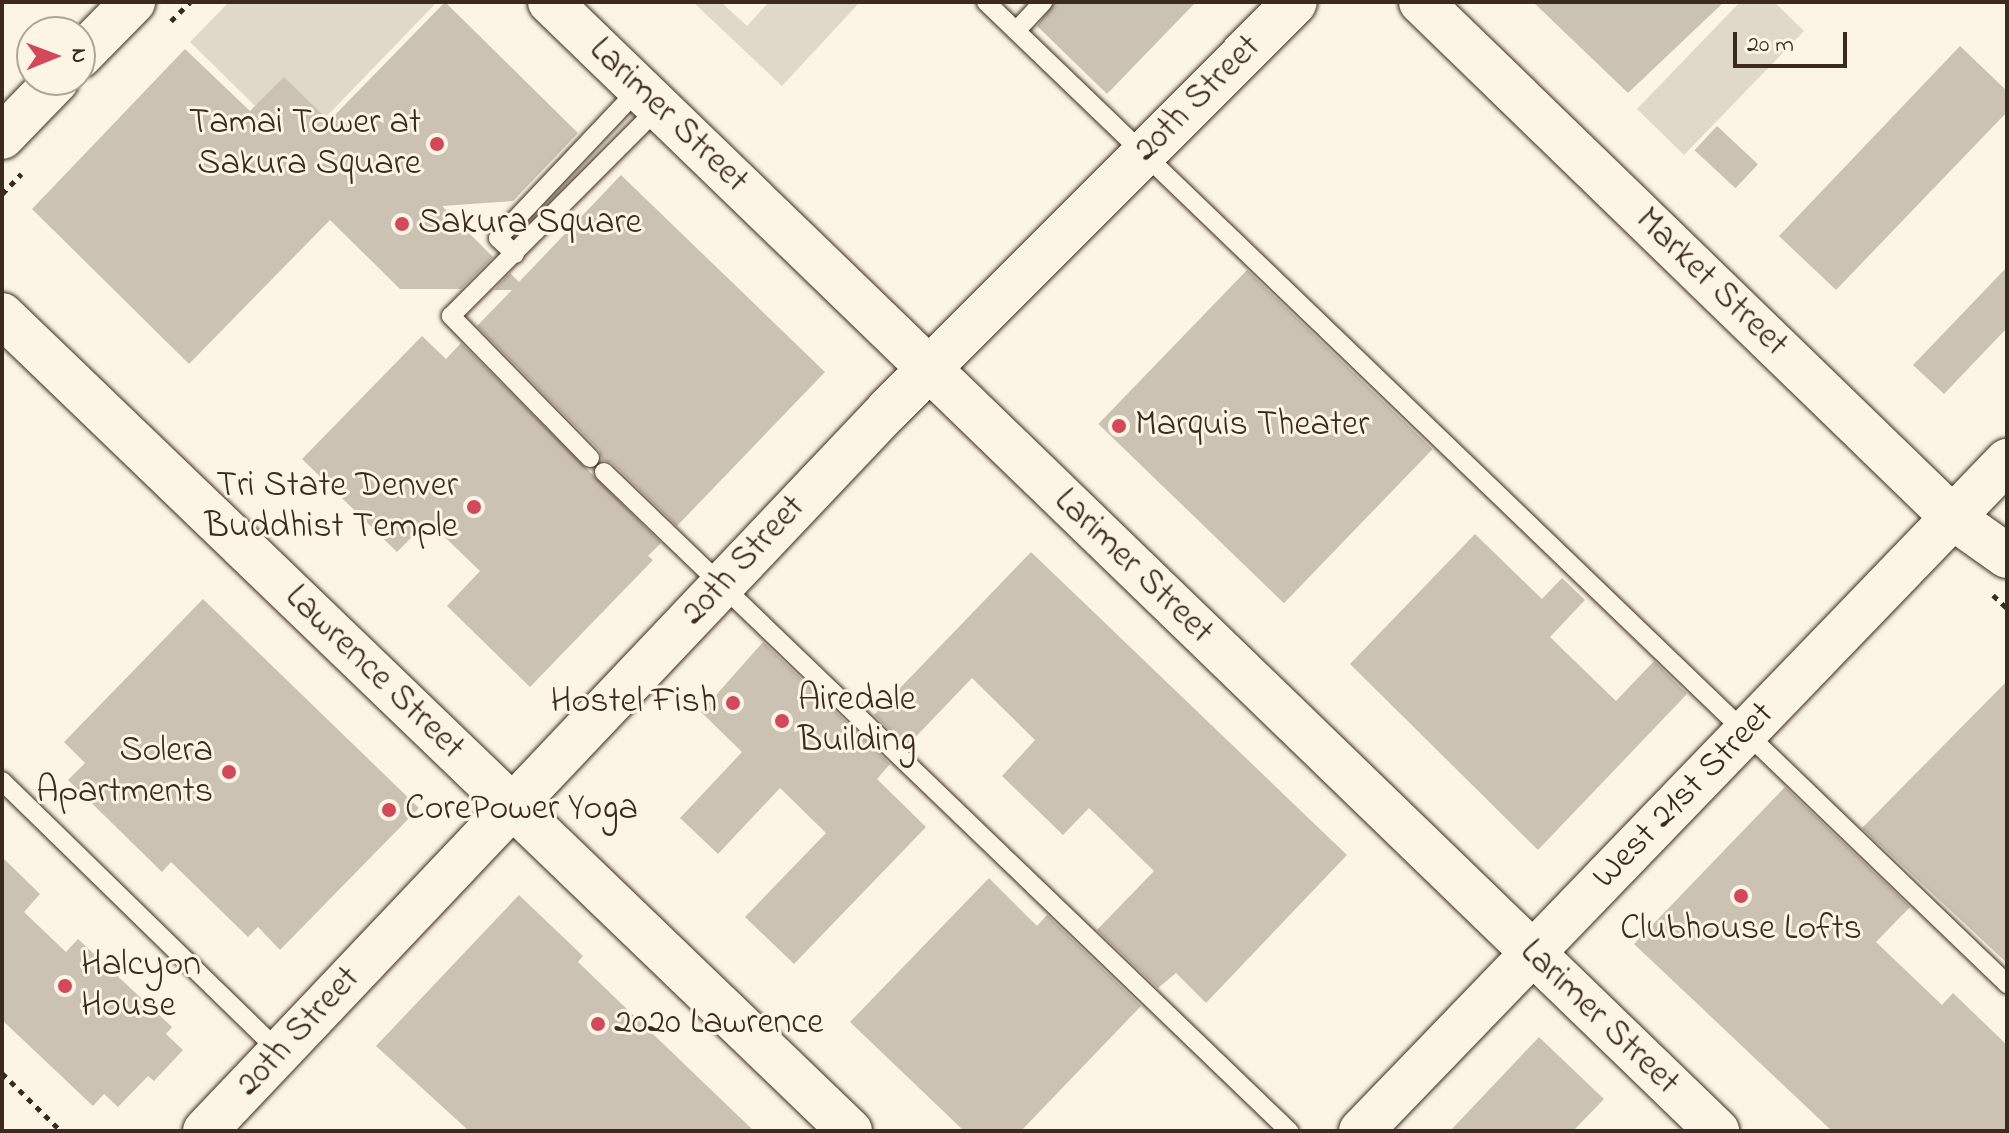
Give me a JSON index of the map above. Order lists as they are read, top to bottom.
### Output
{
  "streets": {
    "street": [
      "20th Street",
      "Larimer Street",
      "Market Street",
      "Lawrence Street",
      "West 21st Street"
    ]
  },
  "crossings": [
    ["20th Street", "Larimer Street"],
    ["20th Street", "Lawrence Street"],
    ["Larimer Street", "West 21st Street"],
    ["Market Street", "West 21st Street"]
  ],
  "places": [
    "Tamai Tower at Sakura Square",
    "Sakura Square",
    "Marquis Theater",
    "Tri State Denver Buddhist Temple",
    "Hostel Fish",
    "Airedale Building",
    "Solera Apartments",
    "CorePower Yoga",
    "Clubhouse Lofts",
    "Halcyon House",
    "2020 Lawrence"
  ],
  "scale_bar": "20 m",
  "north": "right"
}
